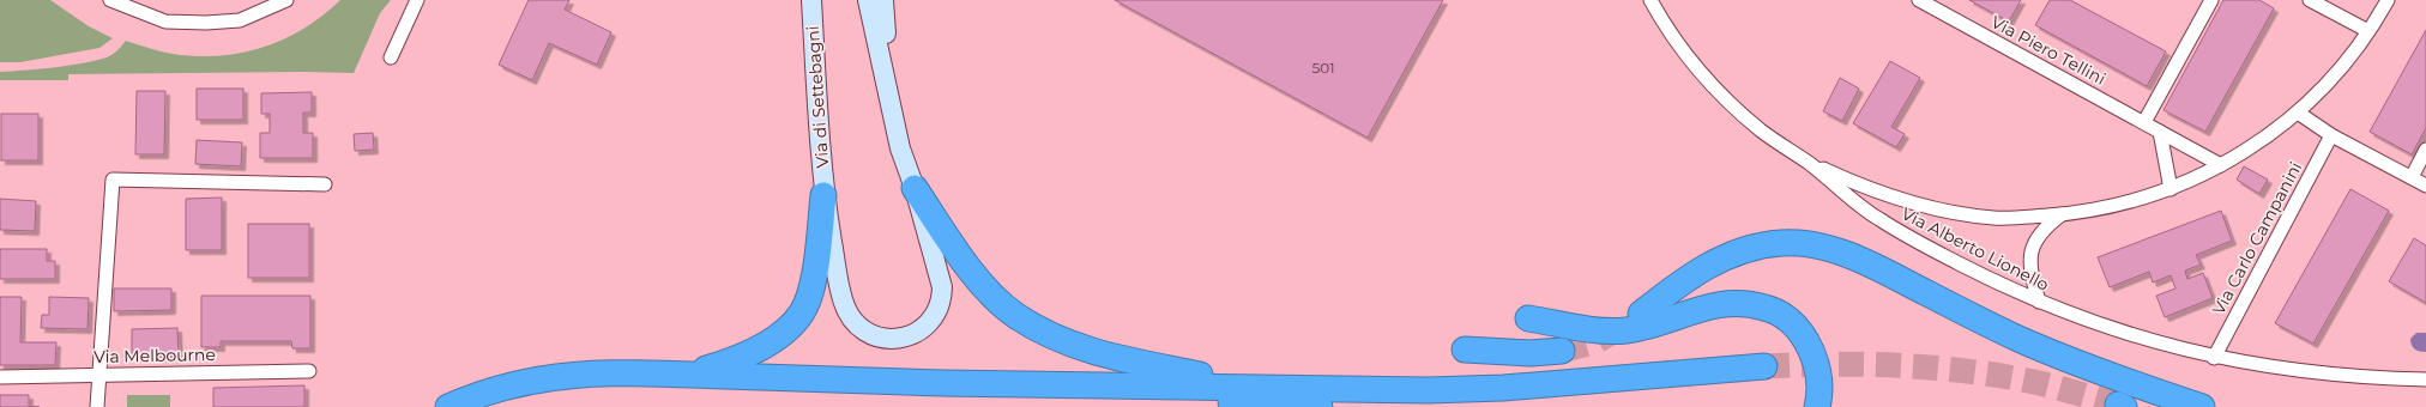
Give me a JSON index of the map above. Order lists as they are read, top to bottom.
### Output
{
  "streets": {
    "main road": ["Via di Settebagni"],
    "street": [
      "Via Piero Tellini",
      "Via Carlo Campanini",
      "Via Alberto Lionello",
      "Via Melbourne"
    ]
  },
  "crossings": [
    ["Via Carlo Campanini", "Via Alberto Lionello"]
  ],
  "house_numbers": ["501"]
}
